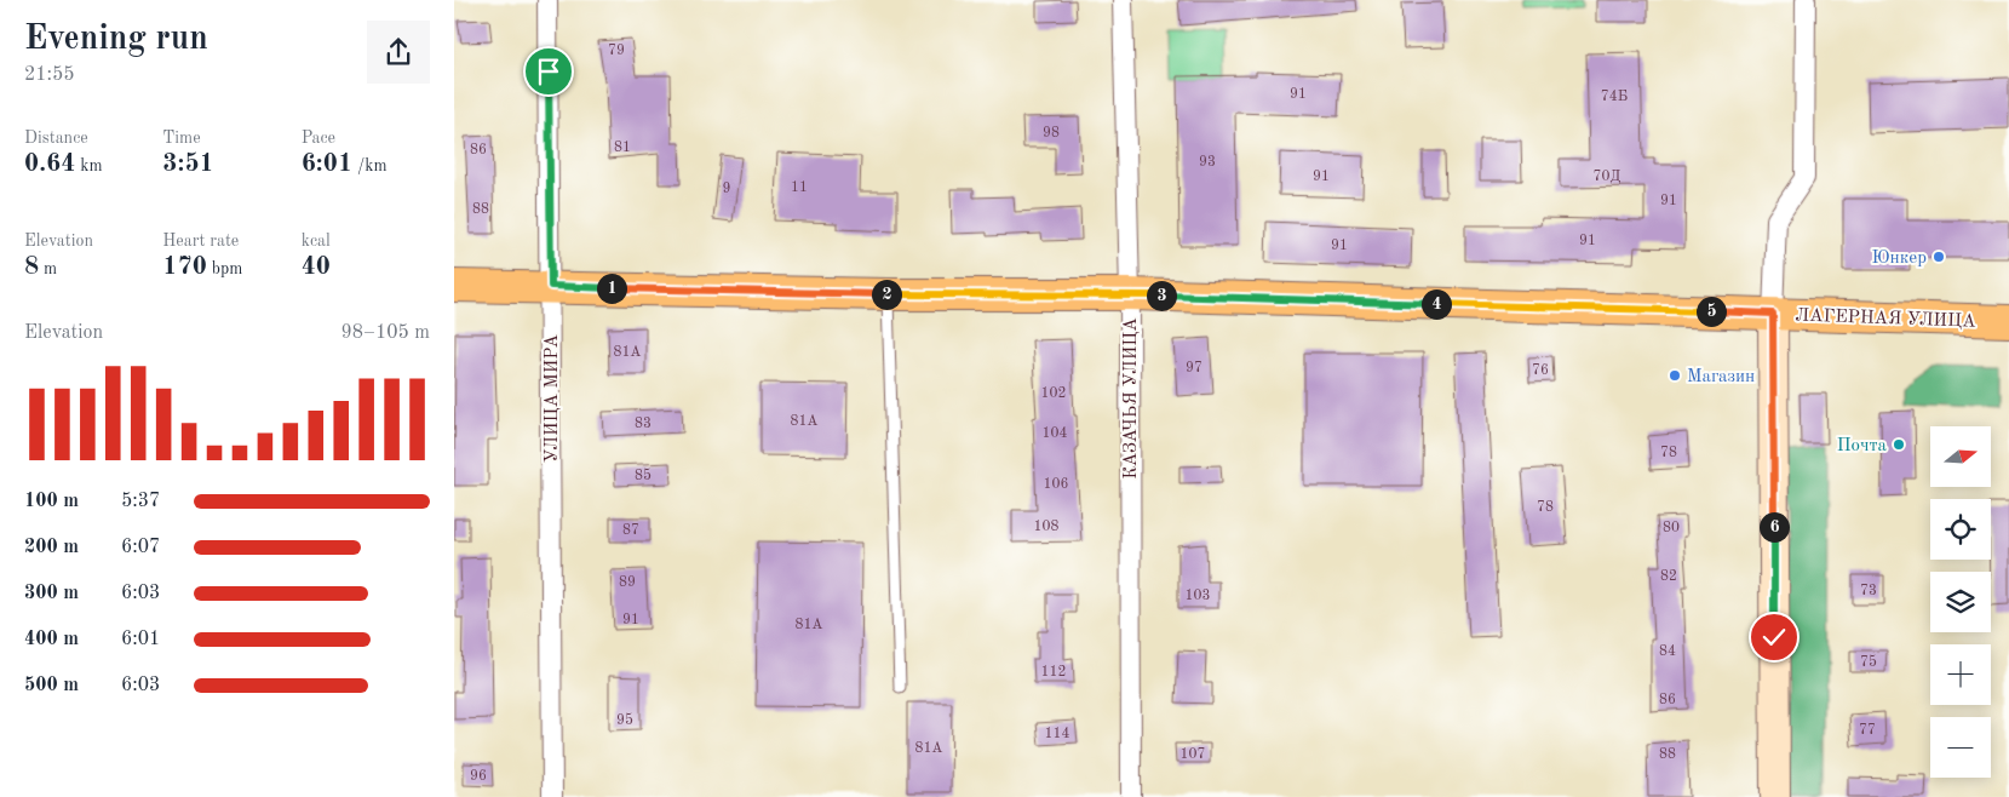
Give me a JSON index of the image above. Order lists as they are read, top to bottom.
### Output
{
  "streets": {
    "main road": ["ЛАГЕРНАЯ УЛИЦА"],
    "street": ["УЛИЦА МИРА", "КАЗАЧЬЯ УЛИЦА"]
  },
  "crossings": [
    ["ЛАГЕРНАЯ УЛИЦА", "УЛИЦА МИРА"],
    ["ЛАГЕРНАЯ УЛИЦА", "КАЗАЧЬЯ УЛИЦА"]
  ],
  "places": ["Юнкер", "Магазин", "Почта"],
  "house_numbers": [
    "79",
    "91",
    "74Б",
    "98",
    "81",
    "86",
    "93",
    "91",
    "70Д",
    "11",
    "9",
    "91",
    "88",
    "91",
    "91",
    "81А",
    "97",
    "76",
    "102",
    "81А",
    "83",
    "104",
    "78",
    "85",
    "106",
    "78",
    "108",
    "80",
    "87",
    "82",
    "89",
    "73",
    "103",
    "91",
    "81А",
    "84",
    "75",
    "112",
    "86",
    "95",
    "77",
    "114",
    "81А",
    "107",
    "88",
    "96"
  ],
  "north": "right",
  "page": {
    "heading": ["Evening run", "21:55"],
    "stats": [
      ["Distance", "0.64 km"],
      ["Time", "3:51"],
      ["Pace", "6:01 /km"],
      ["Elevation", "8 m"],
      ["Heart rate", "170 bpm"],
      ["kcal", "40"]
    ],
    "pins": [
      "1",
      "2",
      "3",
      "4",
      "5",
      "6"
    ],
    "chart": ["Elevation", "98–105 m"],
    "map_buttons": ["+", "−"],
    "list": [
      {
        "name": "100 m",
        "note": "5:37"
      },
      {
        "name": "200 m",
        "note": "6:07"
      },
      {
        "name": "300 m",
        "note": "6:03"
      },
      {
        "name": "400 m",
        "note": "6:01"
      },
      {
        "name": "500 m",
        "note": "6:03"
      }
    ]
  }
}
